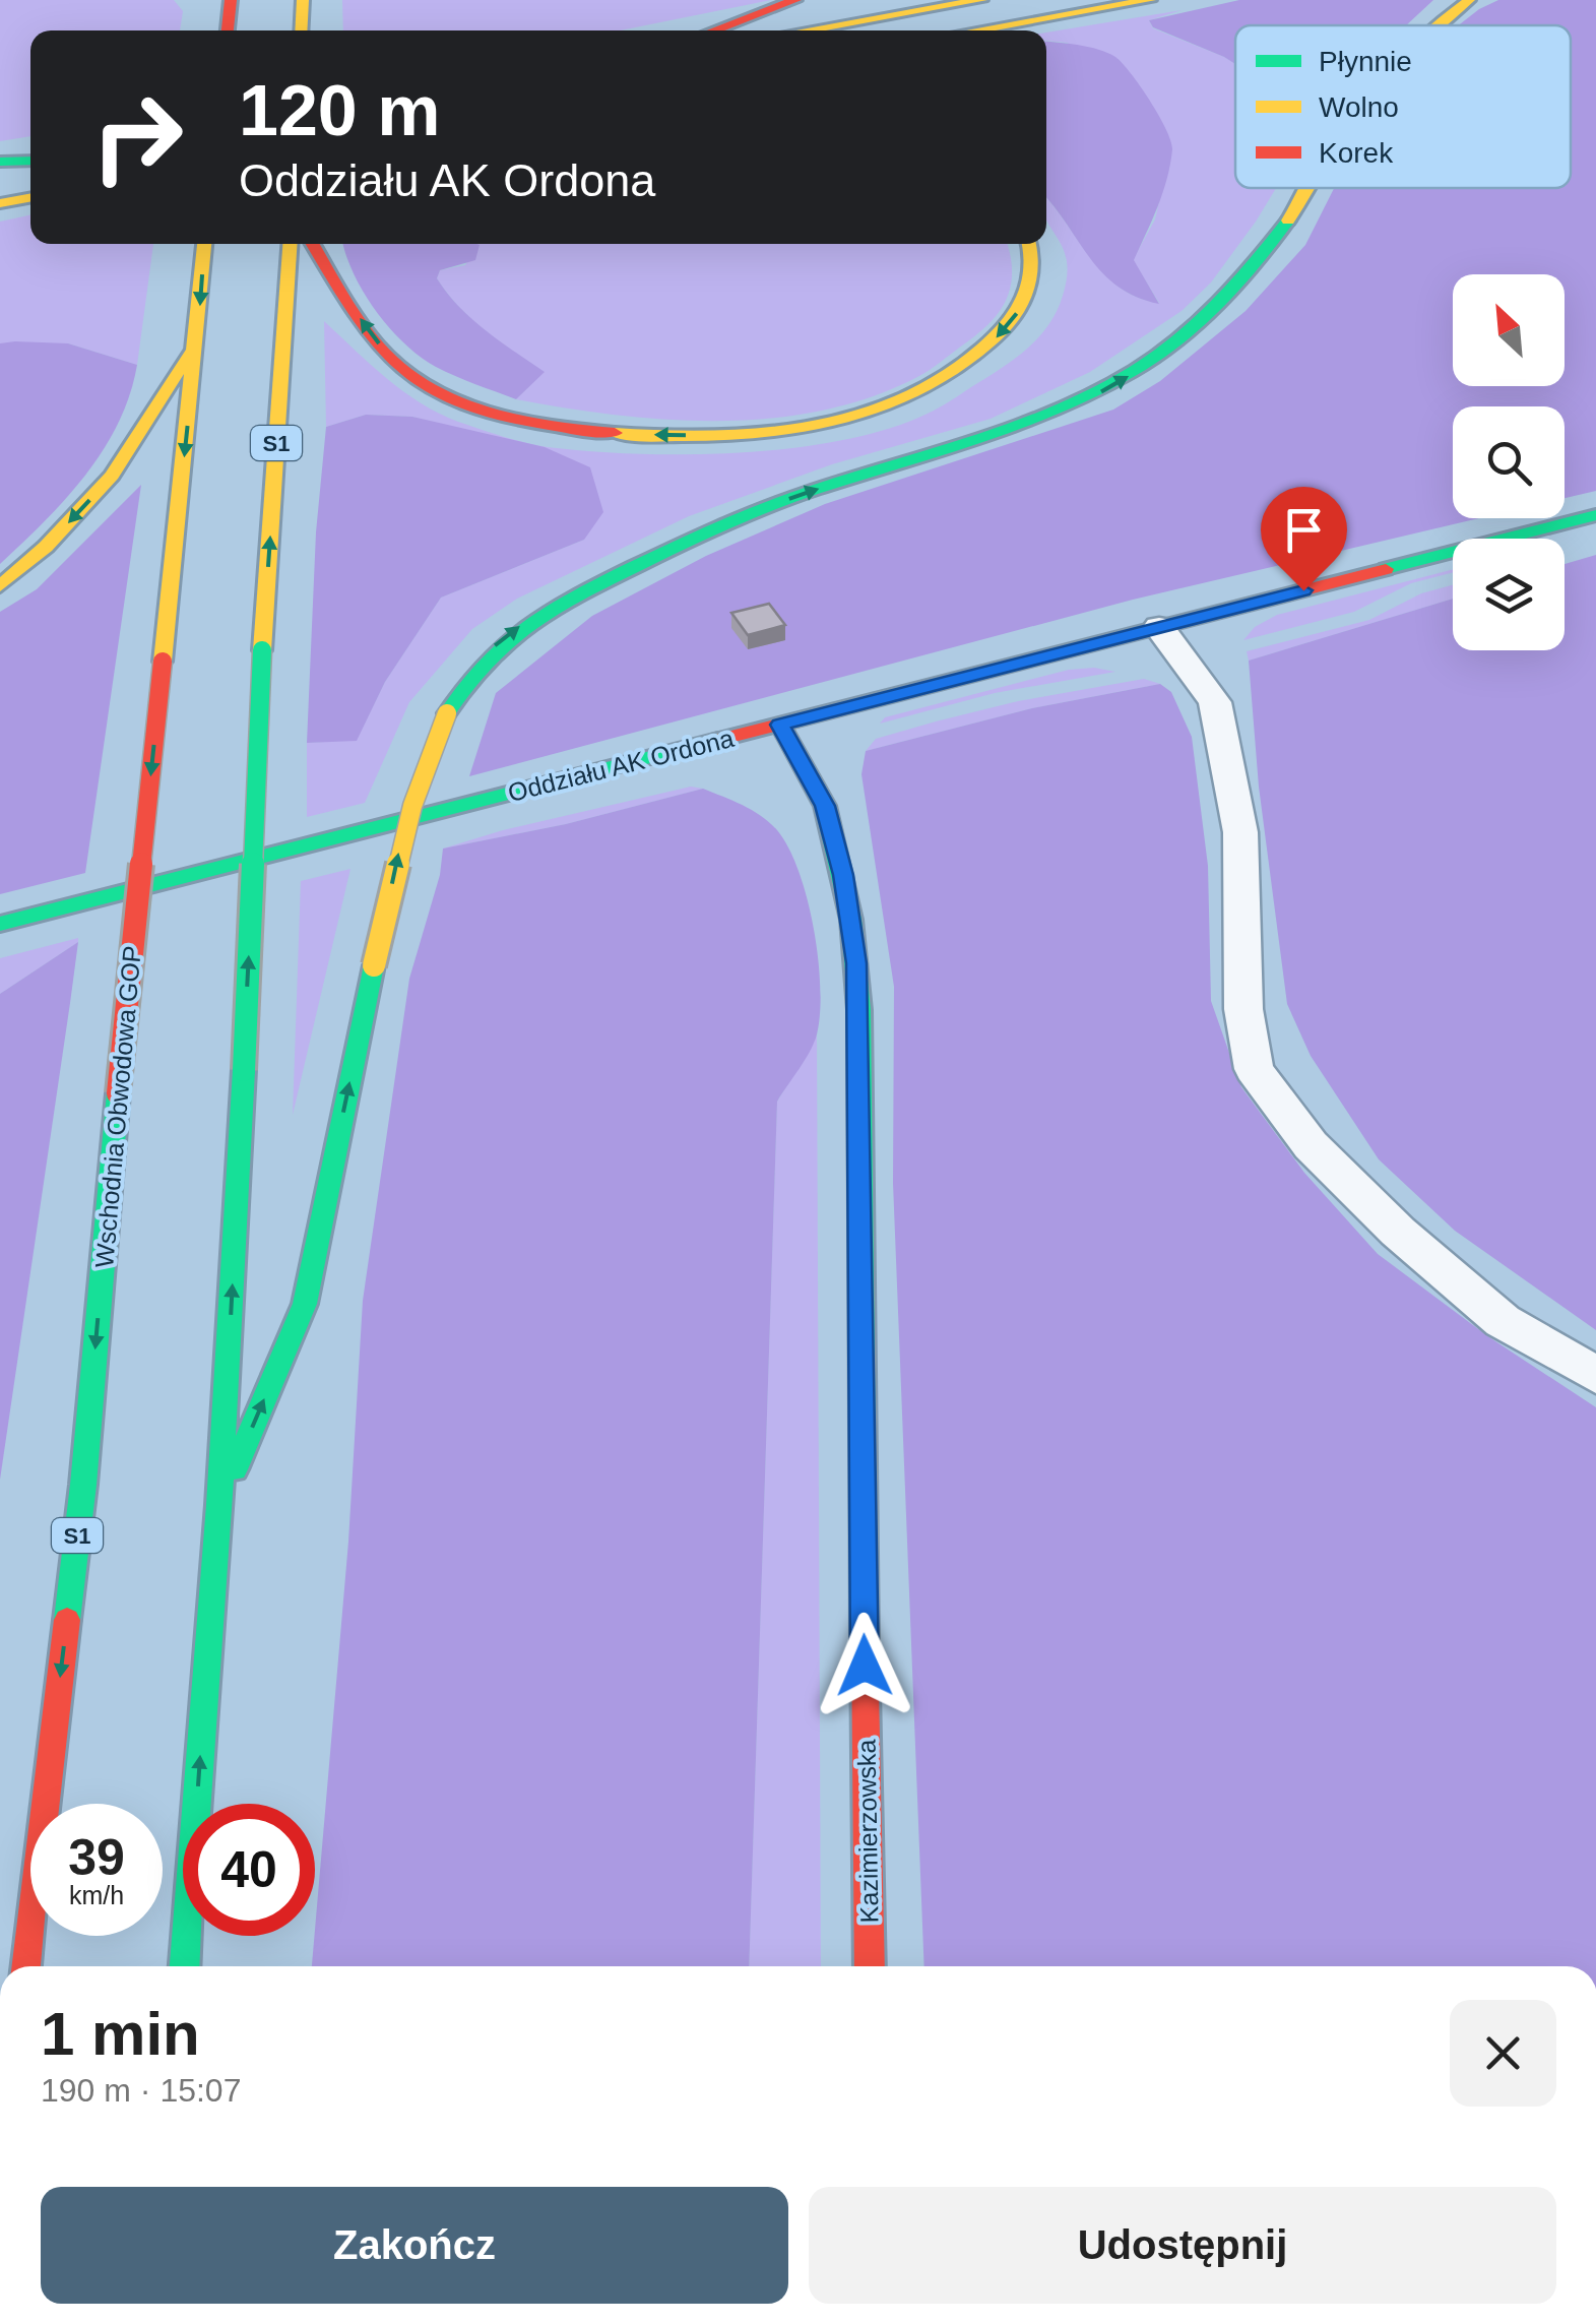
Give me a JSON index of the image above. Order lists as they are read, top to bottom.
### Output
{
  "streets": {
    "main road": [
      "S1",
      "Oddziału AK Ordona",
      "Wschodnia Obwodowa GOP",
      "Kazimierzowska"
    ]
  },
  "crossings": [
    ["Oddziału AK Ordona", "Kazimierzowska"]
  ],
  "legend": ["Płynnie", "Wolno", "Korek"],
  "north": "top left",
  "page": {
    "turn": ["120 m", "Oddziału AK Ordona"],
    "speed": "39 km/h",
    "limit": "40",
    "heading": ["1 min", "190 m · 15:07"],
    "buttons": ["Zakończ", "Udostępnij"]
  }
}
